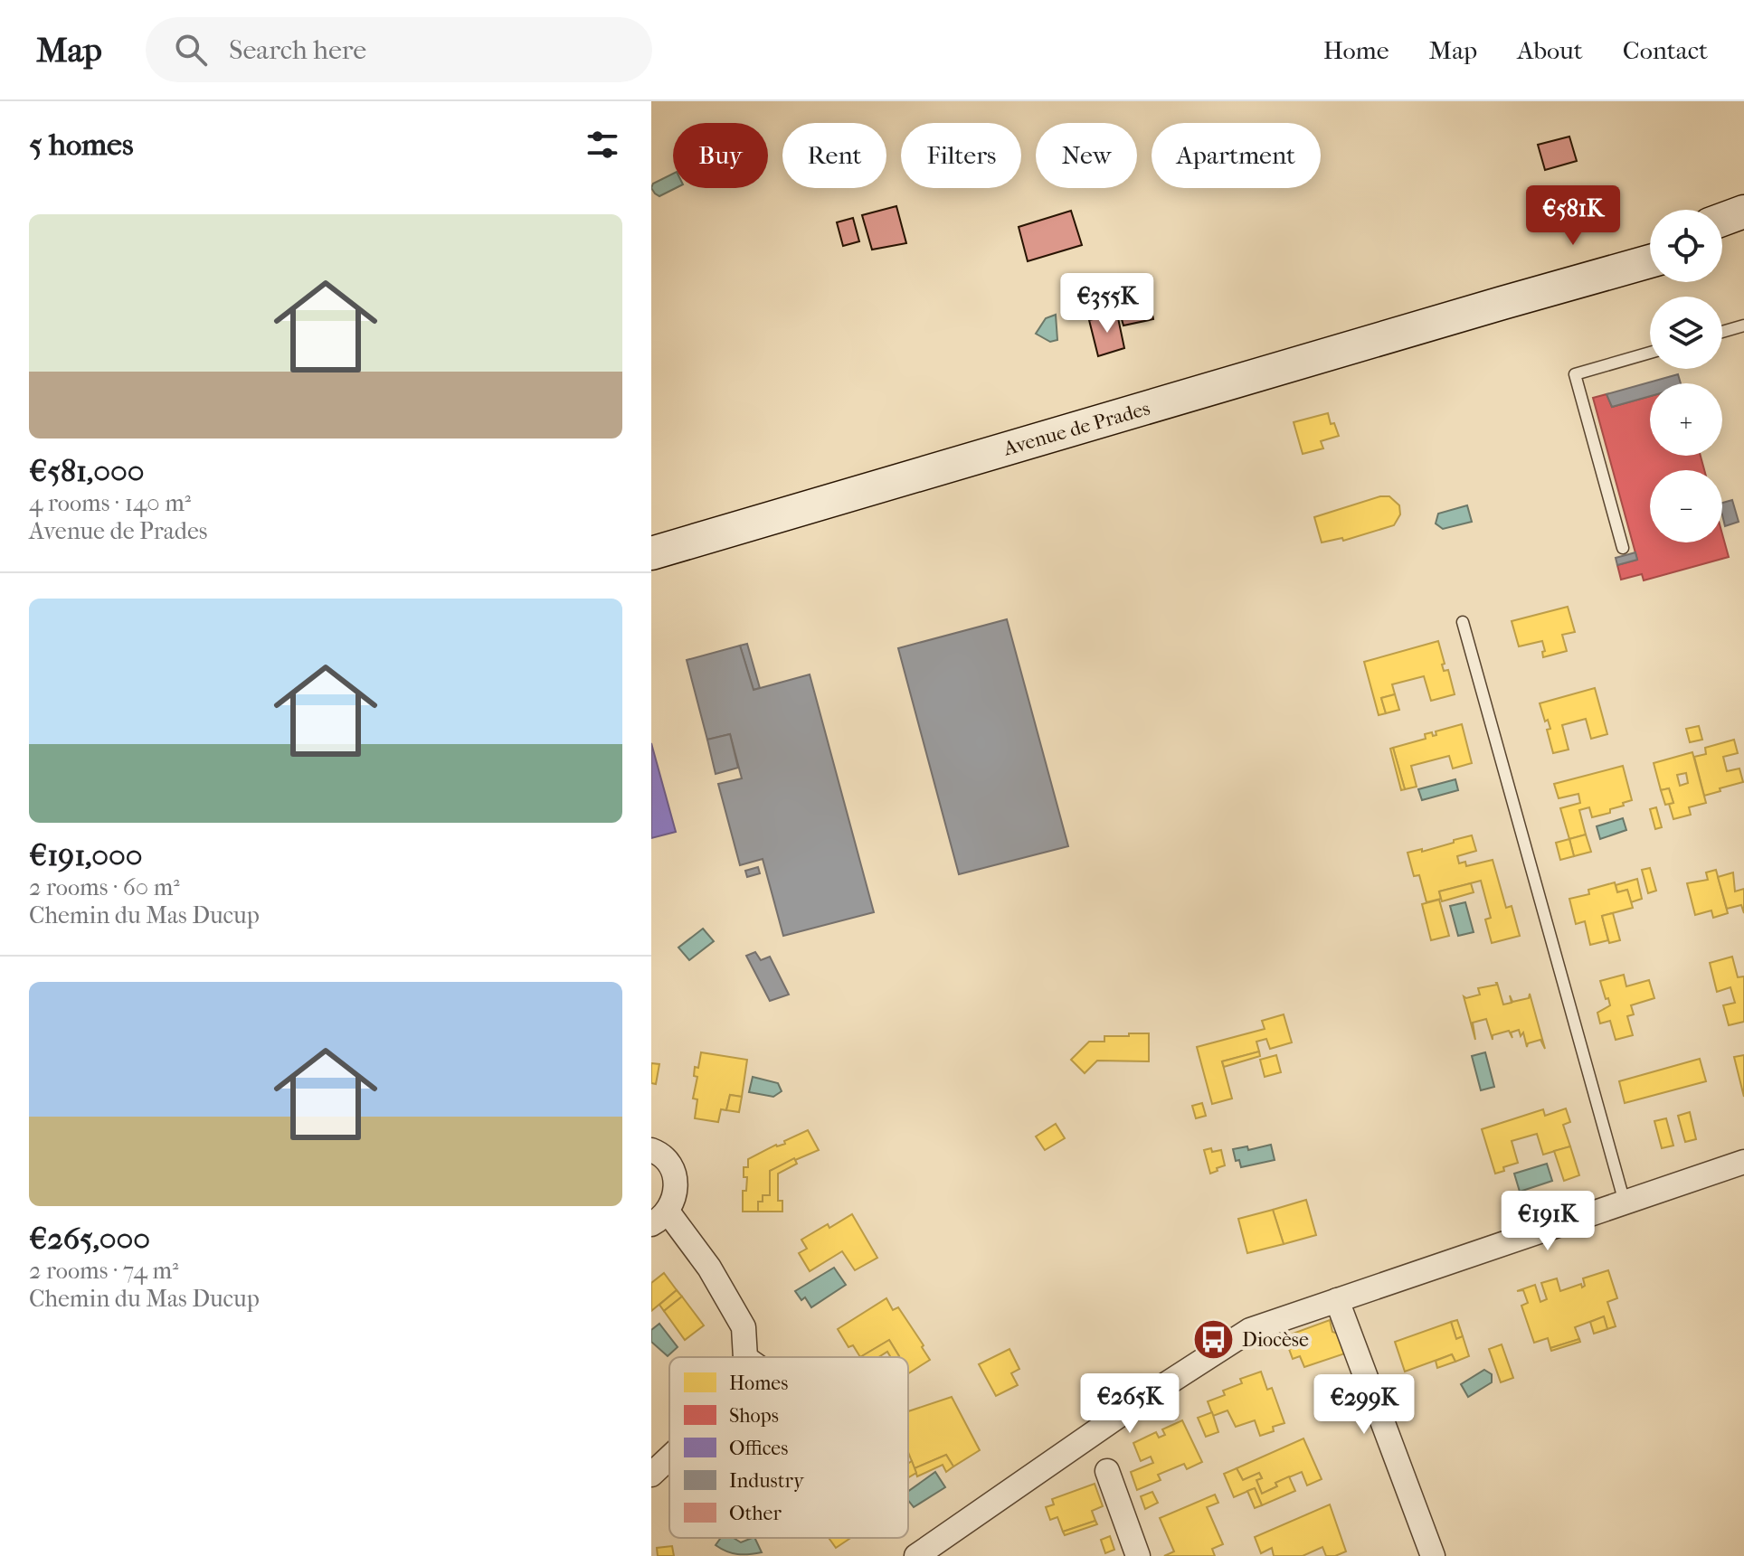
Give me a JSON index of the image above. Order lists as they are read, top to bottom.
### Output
{
  "streets": {
    "main road": ["Avenue de Prades"]
  },
  "places": {
    "bus stop": ["Diocèse"]
  },
  "legend": [
    "Homes",
    "Shops",
    "Offices",
    "Industry",
    "Other"
  ],
  "page": {
    "header": "Map",
    "search": "Search here",
    "nav": [
      "Home",
      "Map",
      "About",
      "Contact"
    ],
    "heading": "5 homes",
    "chip": [
      "Buy",
      "Rent",
      "Filters",
      "New",
      "Apartment"
    ],
    "price": [
      "€581K",
      "€355K",
      "€191K",
      "€265K",
      "€299K"
    ],
    "list": [
      {
        "name": "€581,000",
        "note": "4 rooms · 140 m² · Avenue de Prades"
      },
      {
        "name": "€191,000",
        "note": "2 rooms · 60 m² · Chemin du Mas Ducup"
      },
      {
        "name": "€265,000",
        "note": "2 rooms · 74 m² · Chemin du Mas Ducup"
      }
    ],
    "map_buttons": ["+", "−"]
  }
}
